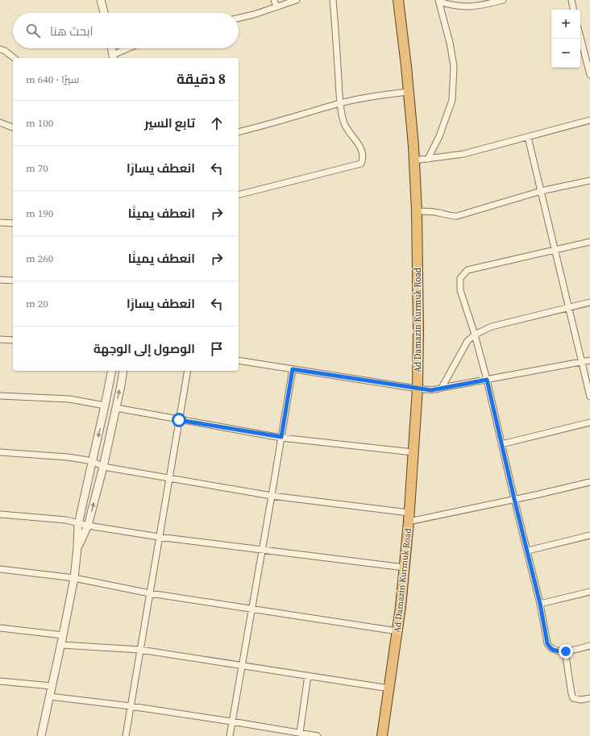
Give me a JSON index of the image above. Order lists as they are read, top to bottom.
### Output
{
  "streets": {
    "highway": ["Ad Damazin Kurmuk Road"]
  },
  "page": {
    "map_buttons": ["+", "−"],
    "search": "ابحث هنا",
    "heading": ["8 دقيقة", "سيرًا · 640 m"],
    "list": [
      ["تابع السير", "100 m"],
      ["انعطف يسارًا", "70 m"],
      ["انعطف يمينًا", "190 m"],
      ["انعطف يمينًا", "260 m"],
      ["انعطف يسارًا", "20 m"],
      "الوصول إلى الوجهة"
    ]
  }
}
